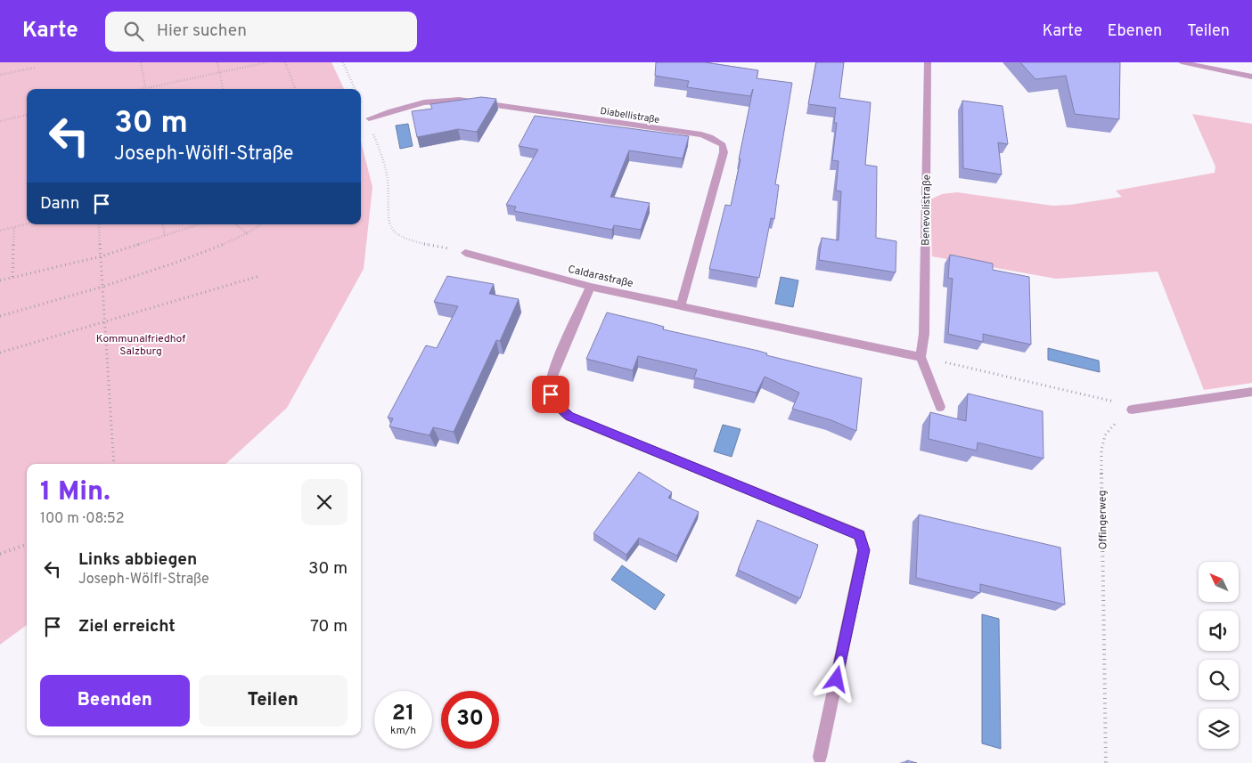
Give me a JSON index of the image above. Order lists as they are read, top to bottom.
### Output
{
  "streets": {
    "street": ["Diabellistraße", "Benevolistraße", "Caldarastraße"],
    "path": ["Offingerweg"]
  },
  "crossings": [
    ["Diabellistraße", "Caldarastraße"],
    ["Benevolistraße", "Caldarastraße"]
  ],
  "parks": ["Kommunalfriedhof Salzburg"],
  "north": "top left",
  "page": {
    "header": "Karte",
    "search": "Hier suchen",
    "nav": ["Karte", "Ebenen", "Teilen"],
    "turn": ["30 m", "Joseph-Wölfl-Straße"],
    "then": "Dann",
    "heading": ["1 Min.", "100 m · 08:52"],
    "list": [
      {
        "name": "Links abbiegen",
        "note": "Joseph-Wölfl-Straße",
        "value": "30 m"
      },
      {
        "name": "Ziel erreicht",
        "value": "70 m"
      }
    ],
    "buttons": ["Beenden", "Teilen"],
    "speed": "21 km/h",
    "limit": "30"
  }
}
